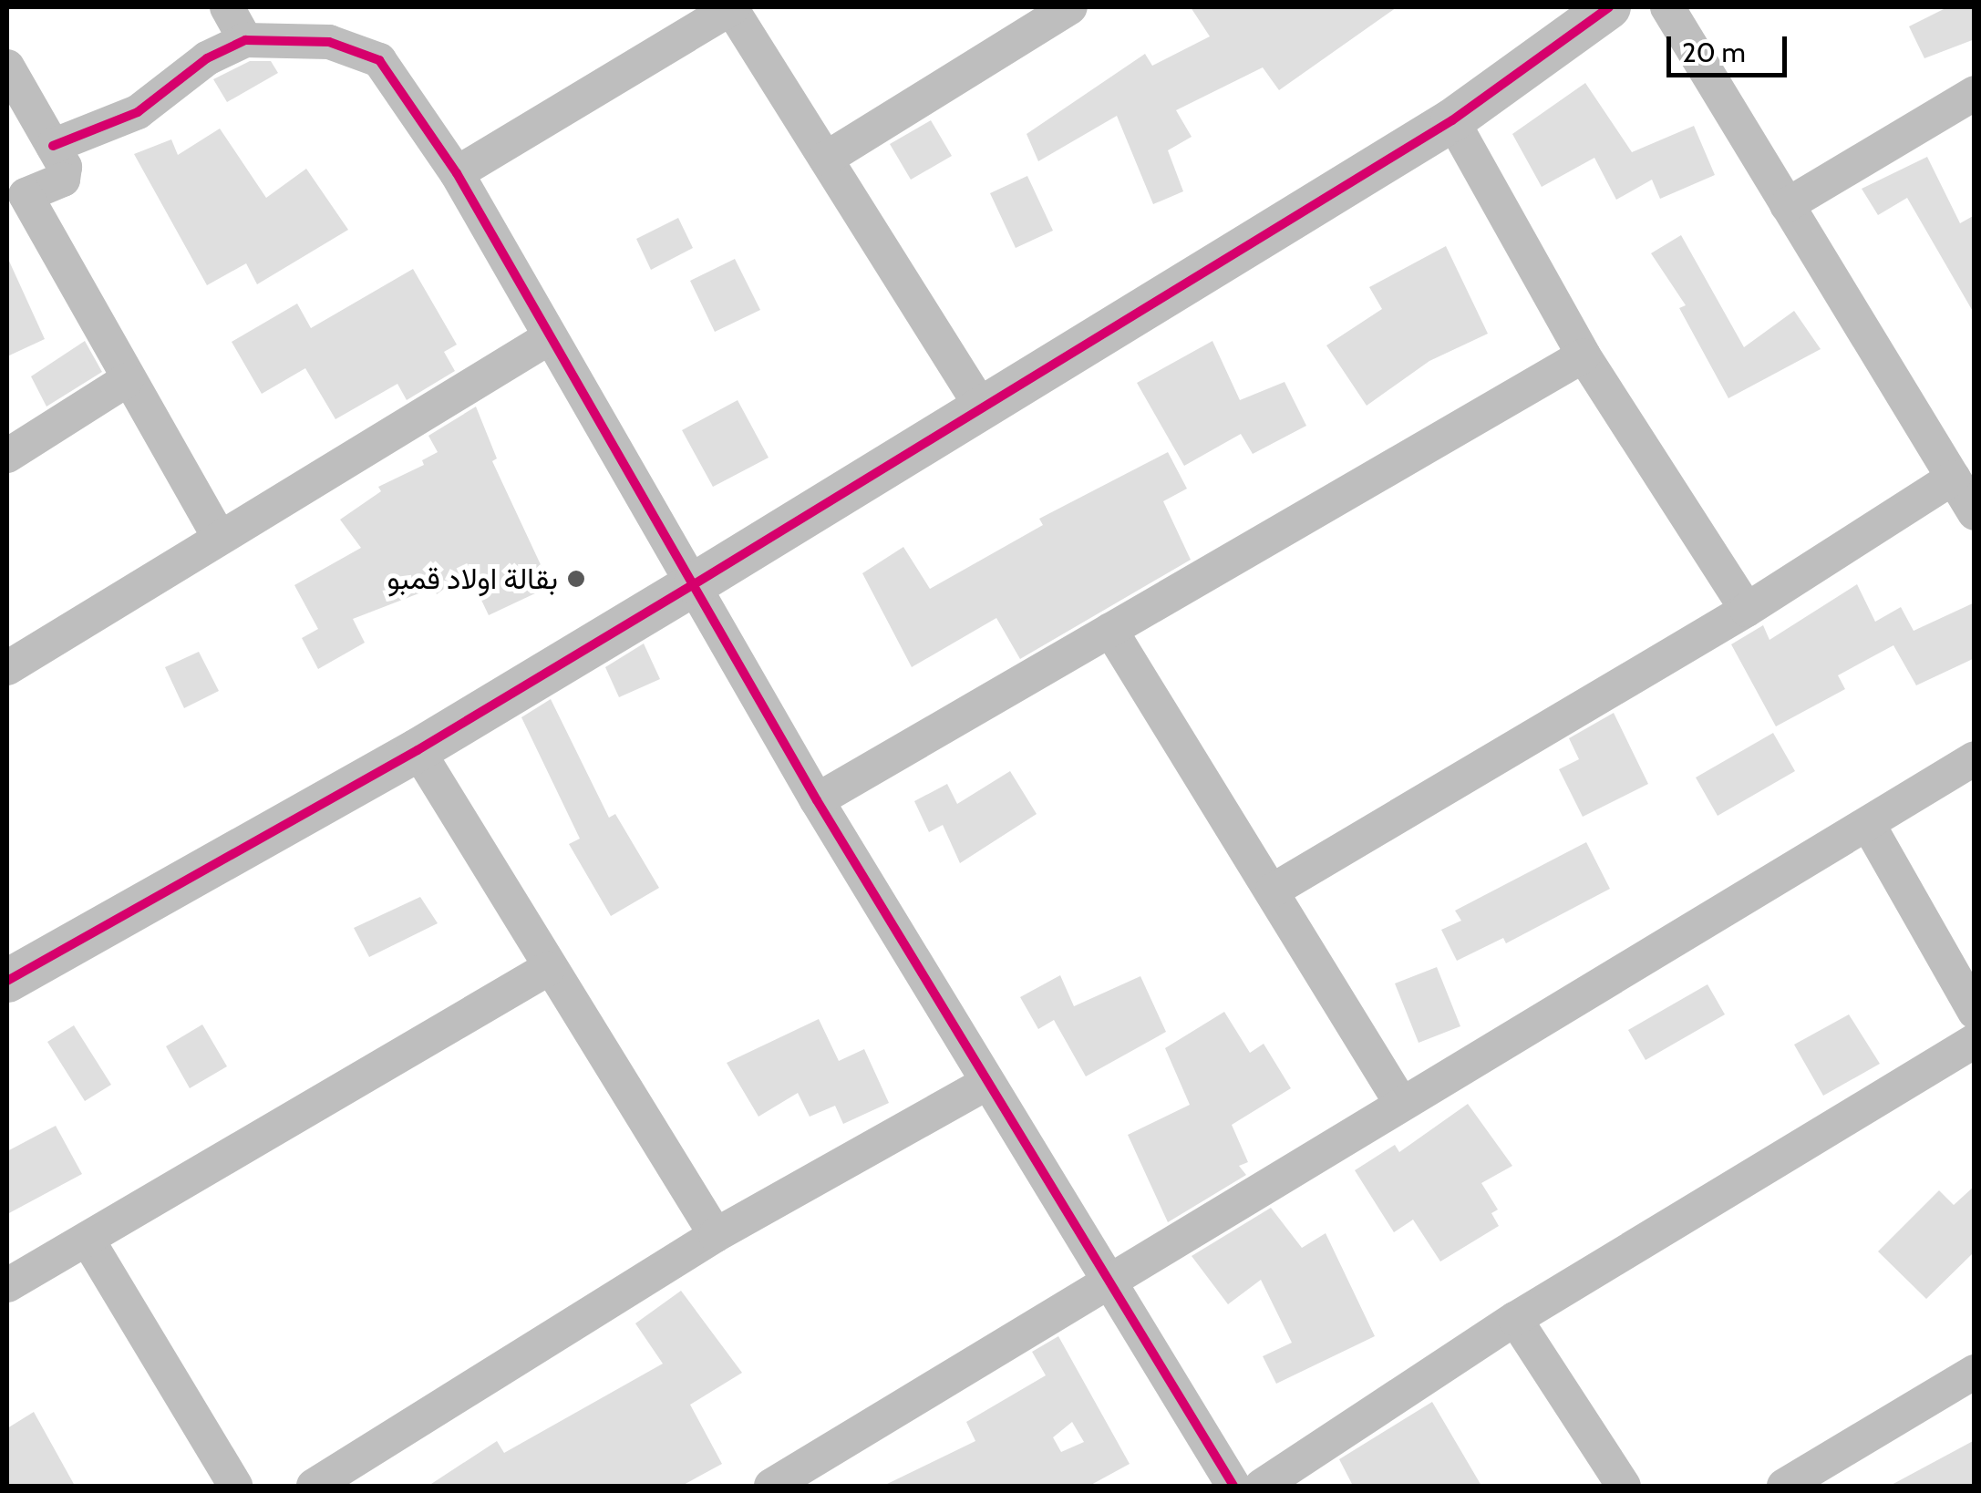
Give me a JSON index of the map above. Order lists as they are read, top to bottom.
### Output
{
  "places": ["بقالة اولاد قمبو"],
  "scale_bar": "20 m"
}
